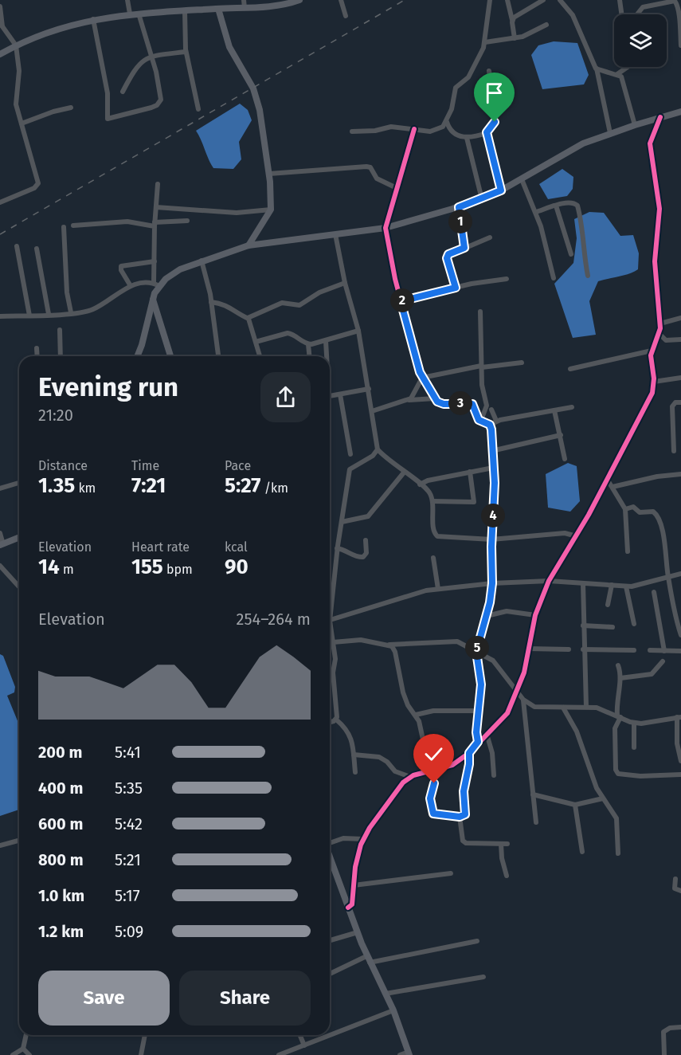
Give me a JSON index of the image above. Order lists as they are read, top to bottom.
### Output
{
  "page": {
    "pins": [
      "1",
      "2",
      "3",
      "4",
      "5"
    ],
    "heading": ["Evening run", "21:20"],
    "stats": [
      ["Distance", "1.35 km"],
      ["Time", "7:21"],
      ["Pace", "5:27 /km"],
      ["Elevation", "14 m"],
      ["Heart rate", "155 bpm"],
      ["kcal", "90"]
    ],
    "chart": ["Elevation", "254–264 m"],
    "list": [
      {
        "name": "200 m",
        "note": "5:41"
      },
      {
        "name": "400 m",
        "note": "5:35"
      },
      {
        "name": "600 m",
        "note": "5:42"
      },
      {
        "name": "800 m",
        "note": "5:21"
      },
      {
        "name": "1.0 km",
        "note": "5:17"
      },
      {
        "name": "1.2 km",
        "note": "5:09"
      }
    ],
    "buttons": ["Save", "Share"]
  }
}
